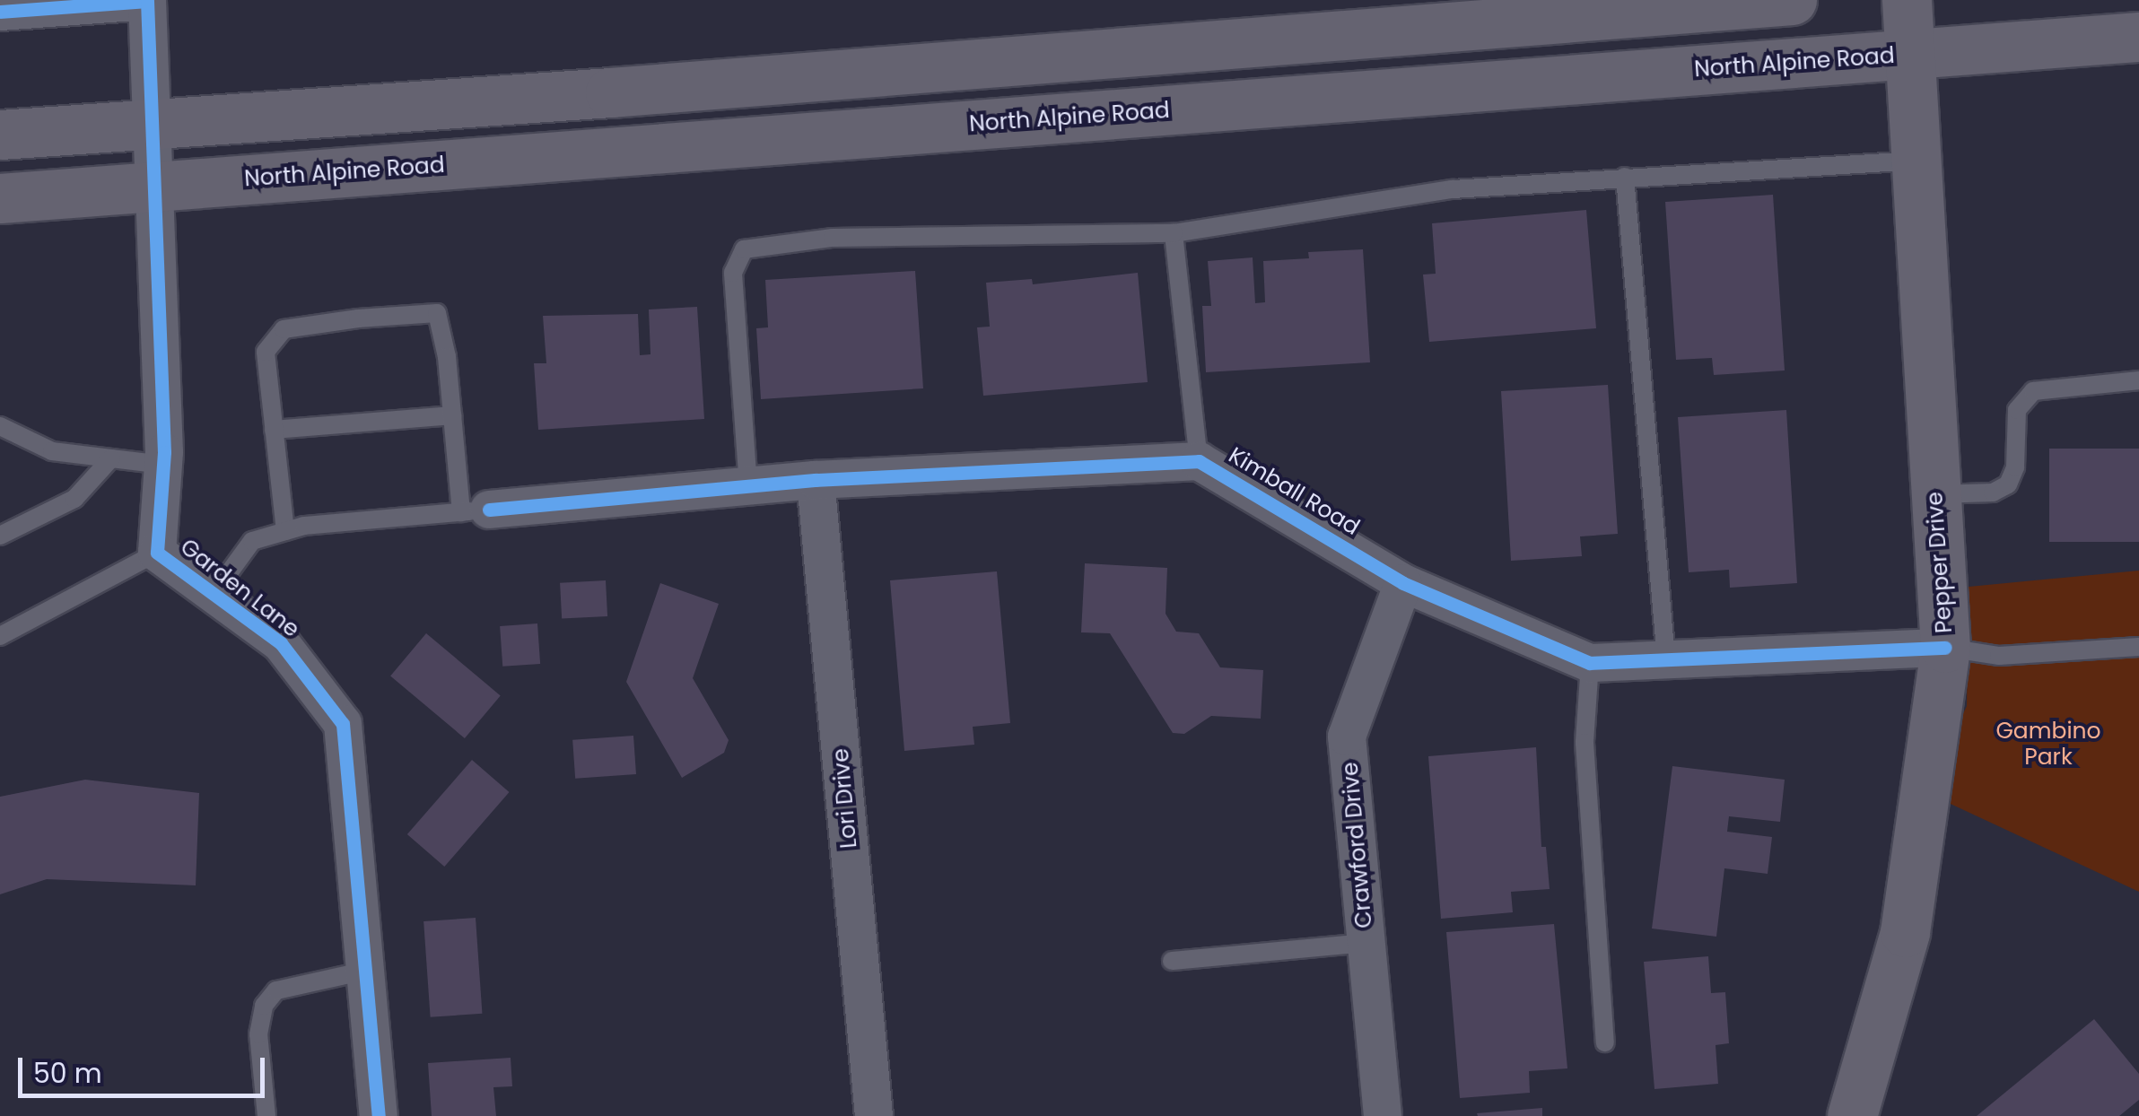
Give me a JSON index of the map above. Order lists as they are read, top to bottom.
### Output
{
  "streets": {
    "main road": ["North Alpine Road", "Pepper Drive"],
    "street": [
      "Kimball Road",
      "Garden Lane",
      "Lori Drive",
      "Crawford Drive"
    ]
  },
  "crossings": [
    ["North Alpine Road", "Pepper Drive"],
    ["North Alpine Road", "Garden Lane"],
    ["Kimball Road", "Pepper Drive"],
    ["Kimball Road", "Lori Drive"],
    ["Kimball Road", "Crawford Drive"]
  ],
  "parks": ["Gambino Park"],
  "scale_bar": "50 m"
}
